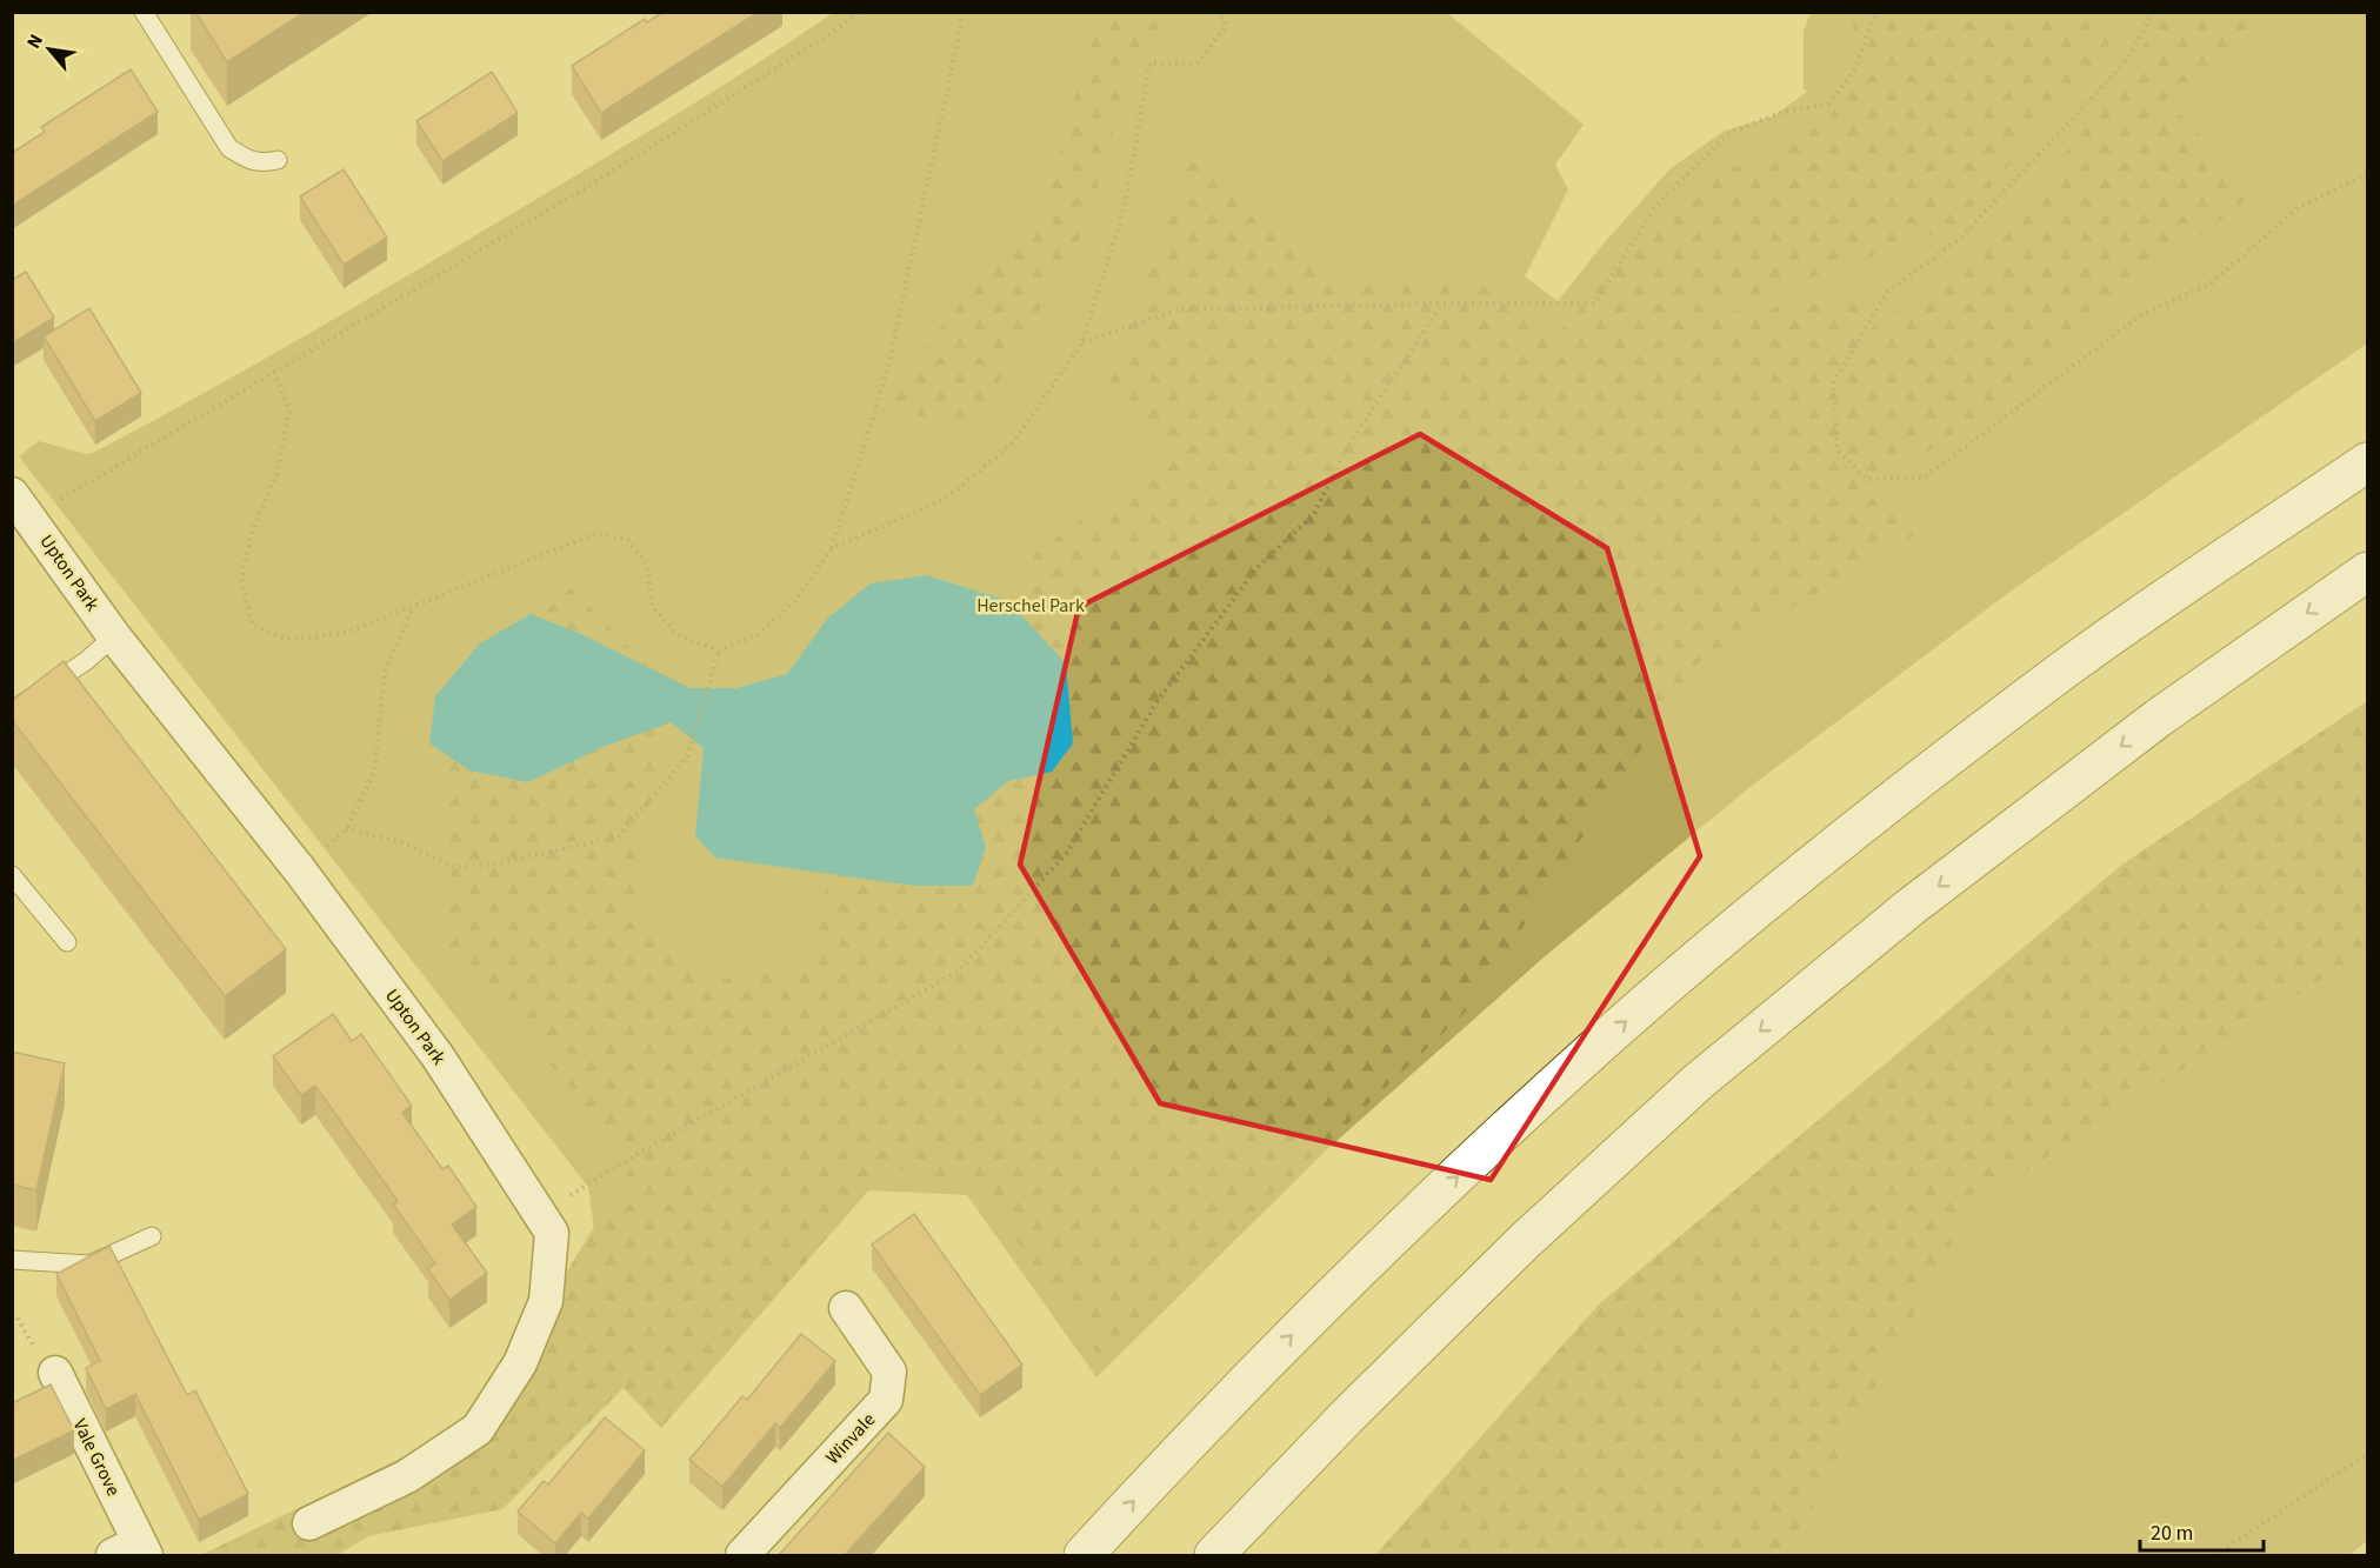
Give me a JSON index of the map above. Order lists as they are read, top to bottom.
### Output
{
  "streets": {
    "street": ["Upton Park", "Winvale", "Vale Grove"]
  },
  "parks": ["Herschel Park"],
  "scale_bar": "20 m",
  "north": "top left"
}
